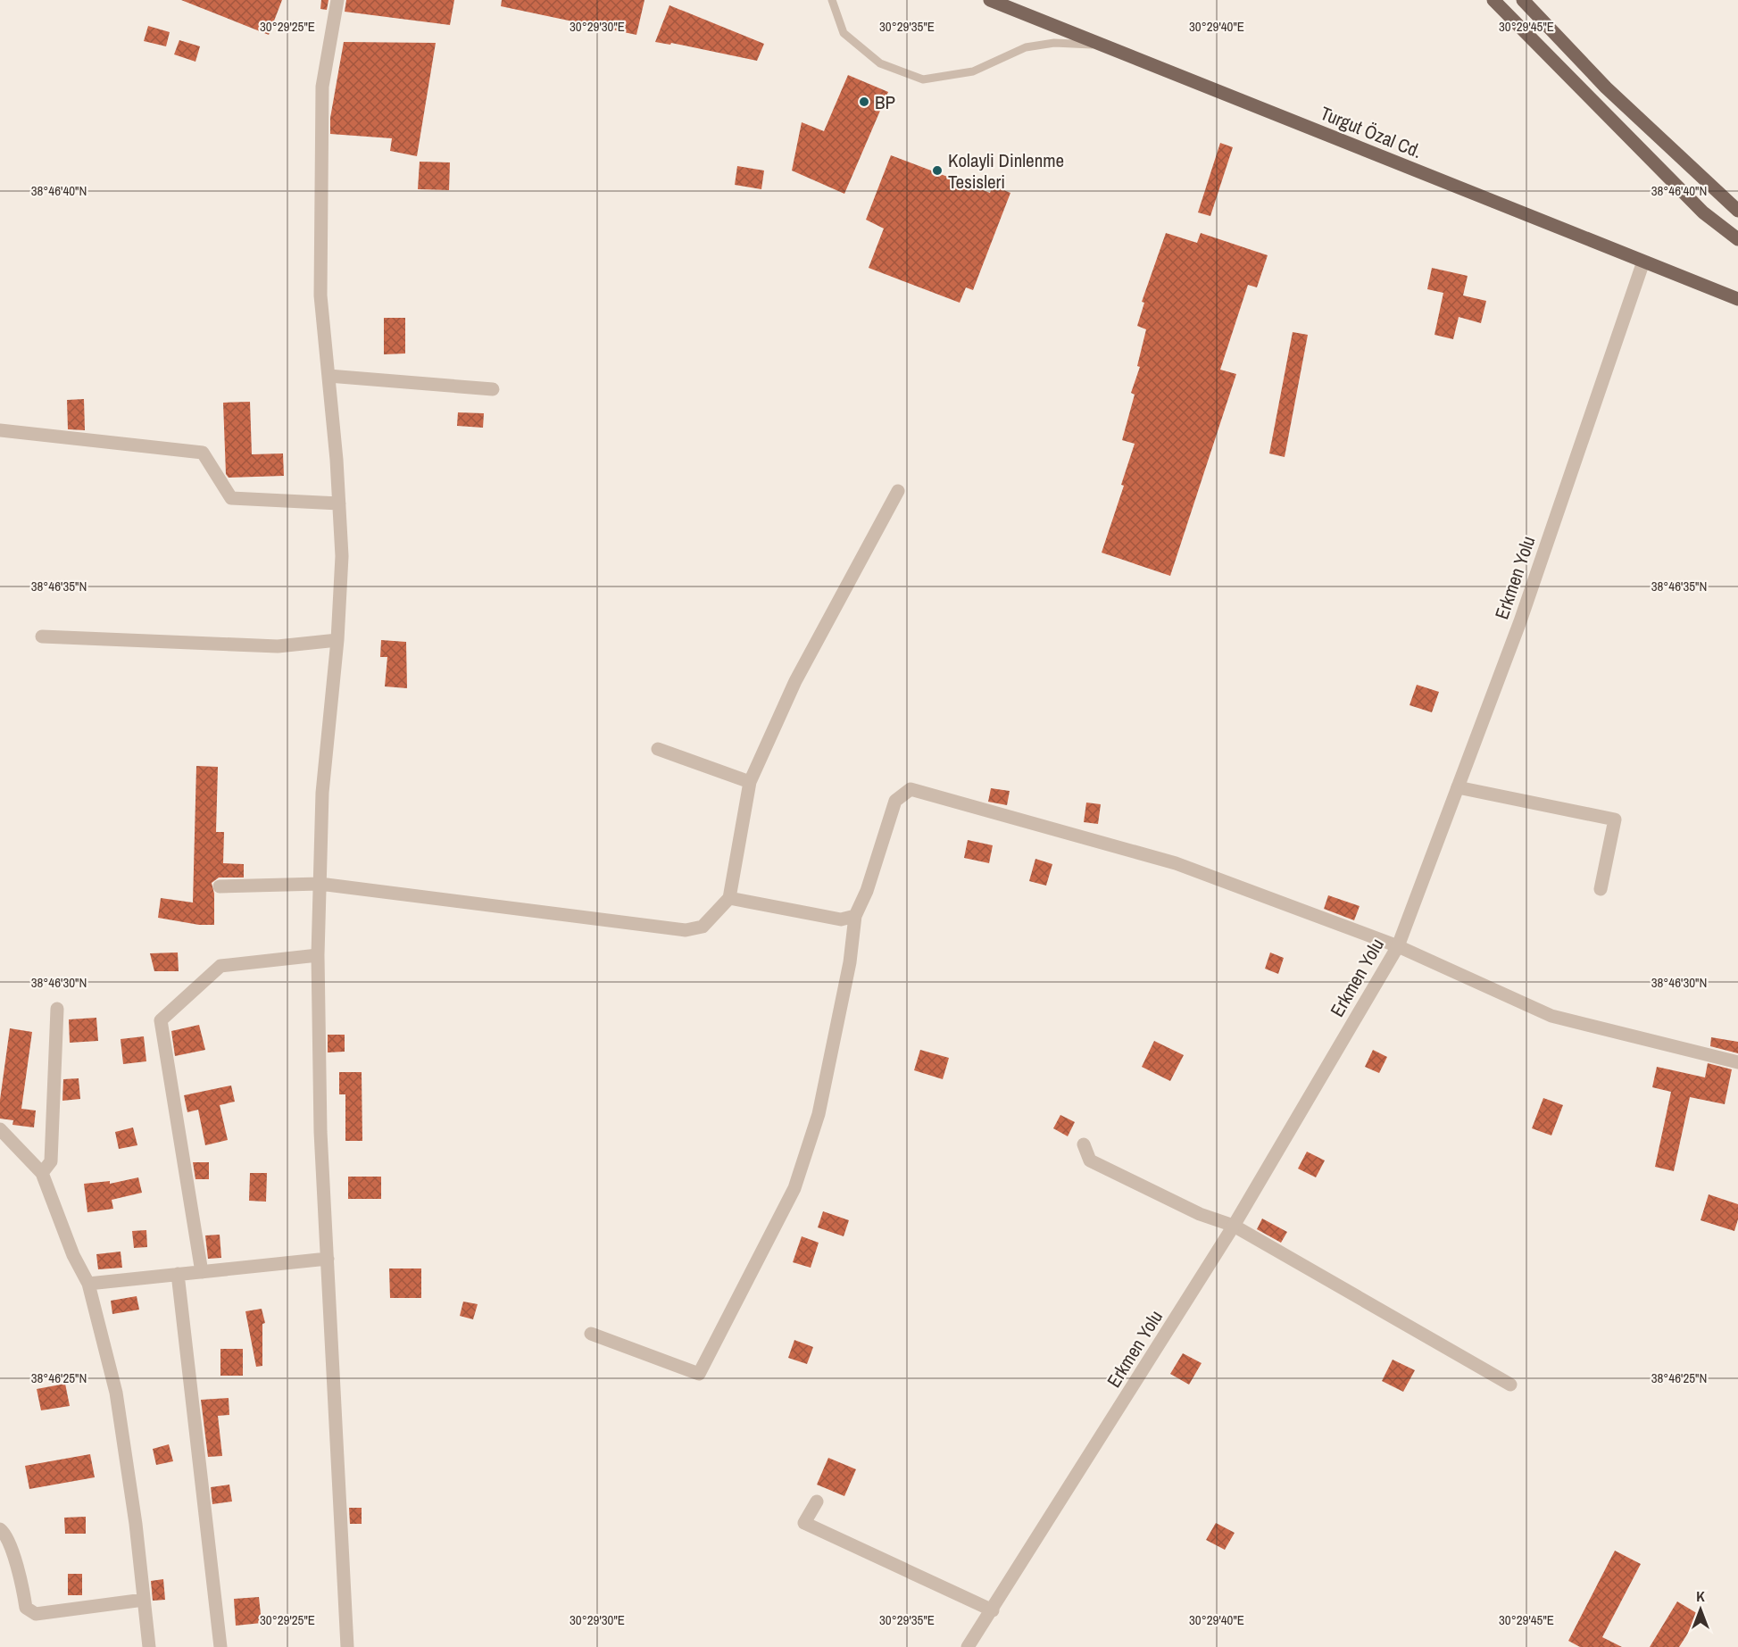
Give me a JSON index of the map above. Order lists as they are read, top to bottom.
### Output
{
  "streets": {
    "main road": ["Turgut Özal Cd."],
    "street": ["Erkmen Yolu"]
  },
  "crossings": [
    ["Turgut Özal Cd.", "Erkmen Yolu"]
  ],
  "places": ["BP", "Kolayli Dinlenme Tesisleri"],
  "north": "top",
  "coordinates": [
    "30°29'25\"E",
    "30°29'30\"E",
    "30°29'35\"E",
    "30°29'40\"E",
    "30°29'45\"E",
    "38°46'40\"N",
    "38°46'35\"N",
    "38°46'30\"N",
    "38°46'25\"N"
  ]
}
